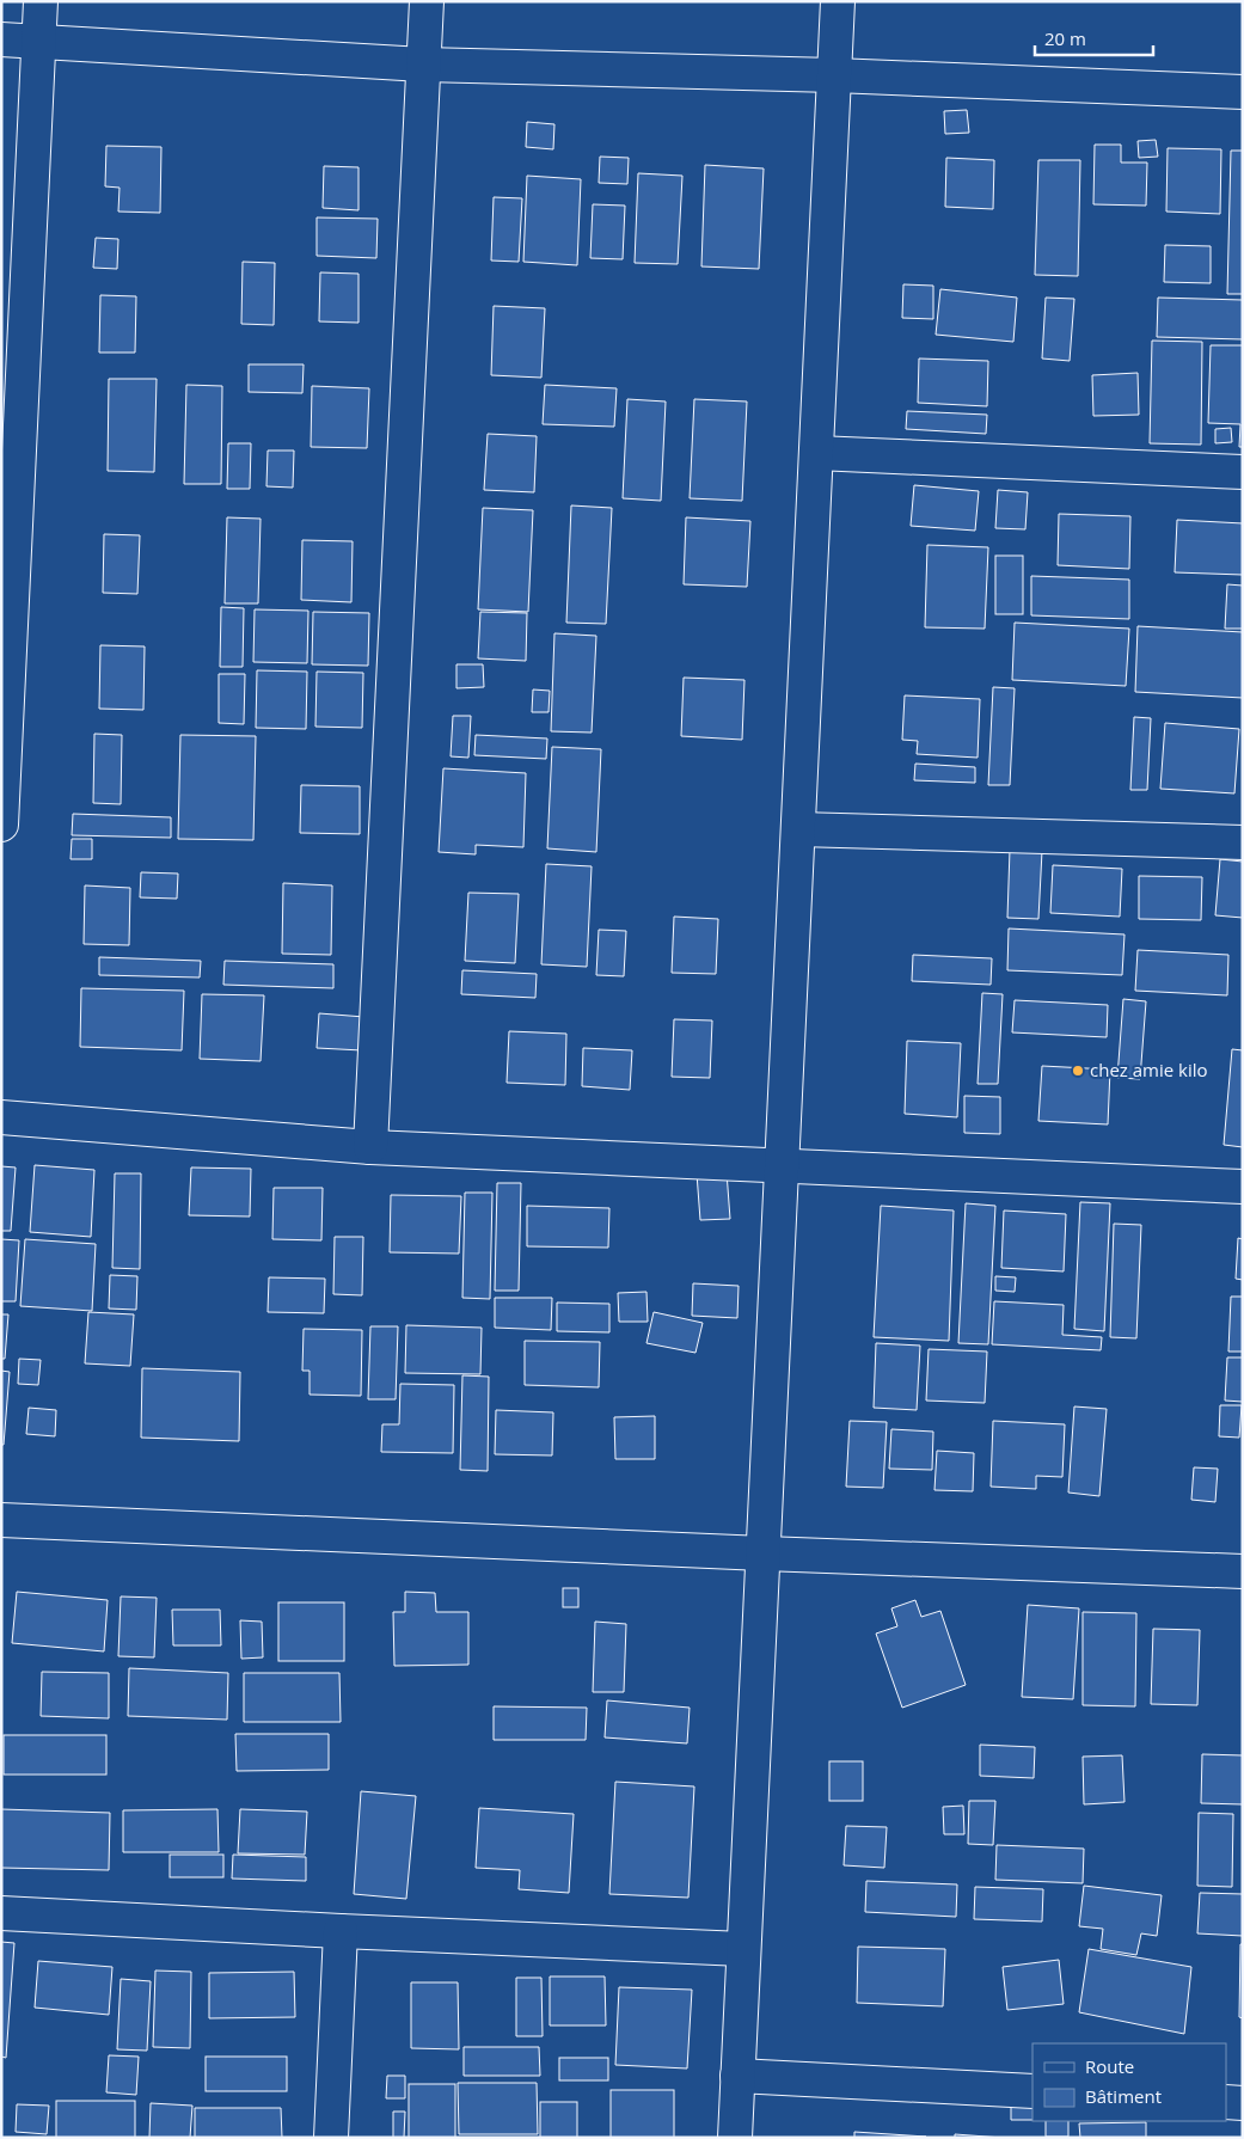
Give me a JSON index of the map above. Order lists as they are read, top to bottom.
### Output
{
  "places": ["chez amie kilo"],
  "legend": ["Route", "Bâtiment"],
  "scale_bar": "20 m"
}
